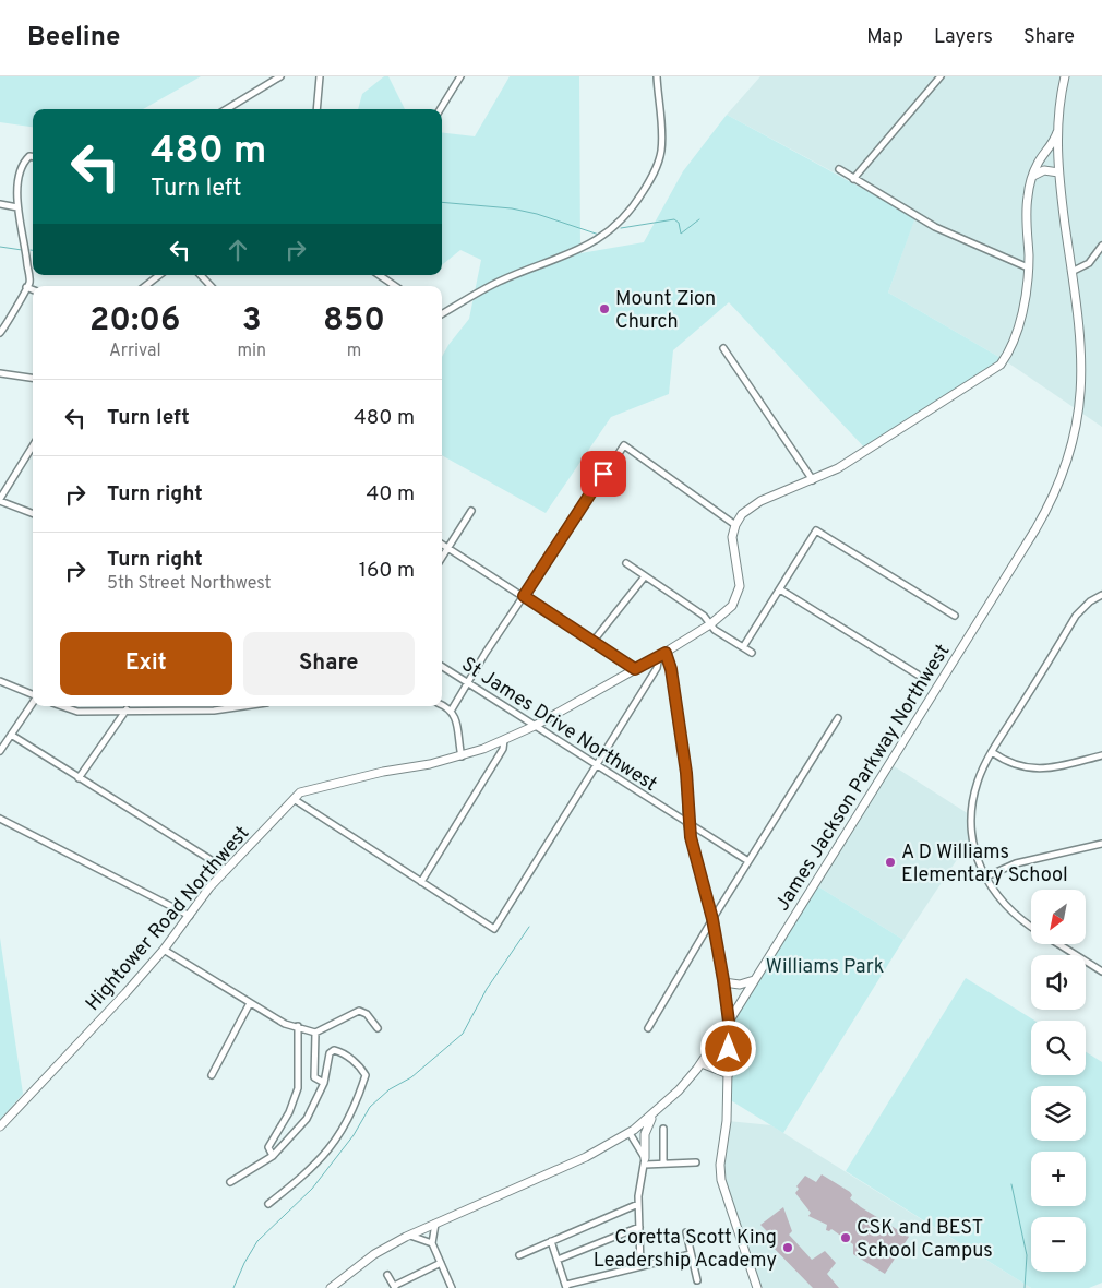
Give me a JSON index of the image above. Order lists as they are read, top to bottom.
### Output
{
  "streets": {
    "street": ["St James Drive Northwest", "James Jackson Parkway Northwest", "Hightower Road Northwest"]
  },
  "crossings": [
    ["St James Drive Northwest", "Hightower Road Northwest"]
  ],
  "parks": ["Williams Park"],
  "places": [
    "Mount Zion Church",
    "A D Williams Elementary School",
    "CSK and BEST School Campus",
    "Coretta Scott King Leadership Academy"
  ],
  "north": "bottom left",
  "page": {
    "header": "Beeline",
    "nav": ["Map", "Layers", "Share"],
    "turn": ["480 m", "Turn left"],
    "eta": [
      "20:06",
      "Arrival",
      "3",
      "min",
      "850",
      "m"
    ],
    "list": [
      {
        "name": "Turn left",
        "value": "480 m"
      },
      {
        "name": "Turn right",
        "value": "40 m"
      },
      {
        "name": "Turn right",
        "note": "5th Street Northwest",
        "value": "160 m"
      }
    ],
    "buttons": ["Exit", "Share"],
    "map_buttons": ["+", "−"]
  }
}
